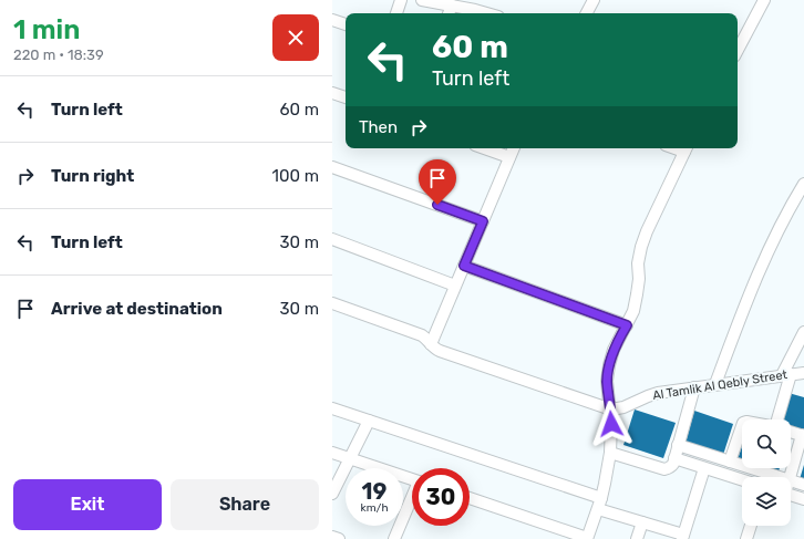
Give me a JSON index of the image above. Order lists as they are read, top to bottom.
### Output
{
  "streets": {
    "street": ["Al Tamlik Al Qebly Street"]
  },
  "page": {
    "heading": ["1 min", "220 m · 18:39"],
    "turn": ["60 m", "Turn left"],
    "list": [
      {
        "name": "Turn left",
        "value": "60 m"
      },
      {
        "name": "Turn right",
        "value": "100 m"
      },
      {
        "name": "Turn left",
        "value": "30 m"
      },
      {
        "name": "Arrive at destination",
        "value": "30 m"
      }
    ],
    "then": "Then",
    "speed": "19 km/h",
    "limit": "30",
    "buttons": ["Exit", "Share"]
  }
}
